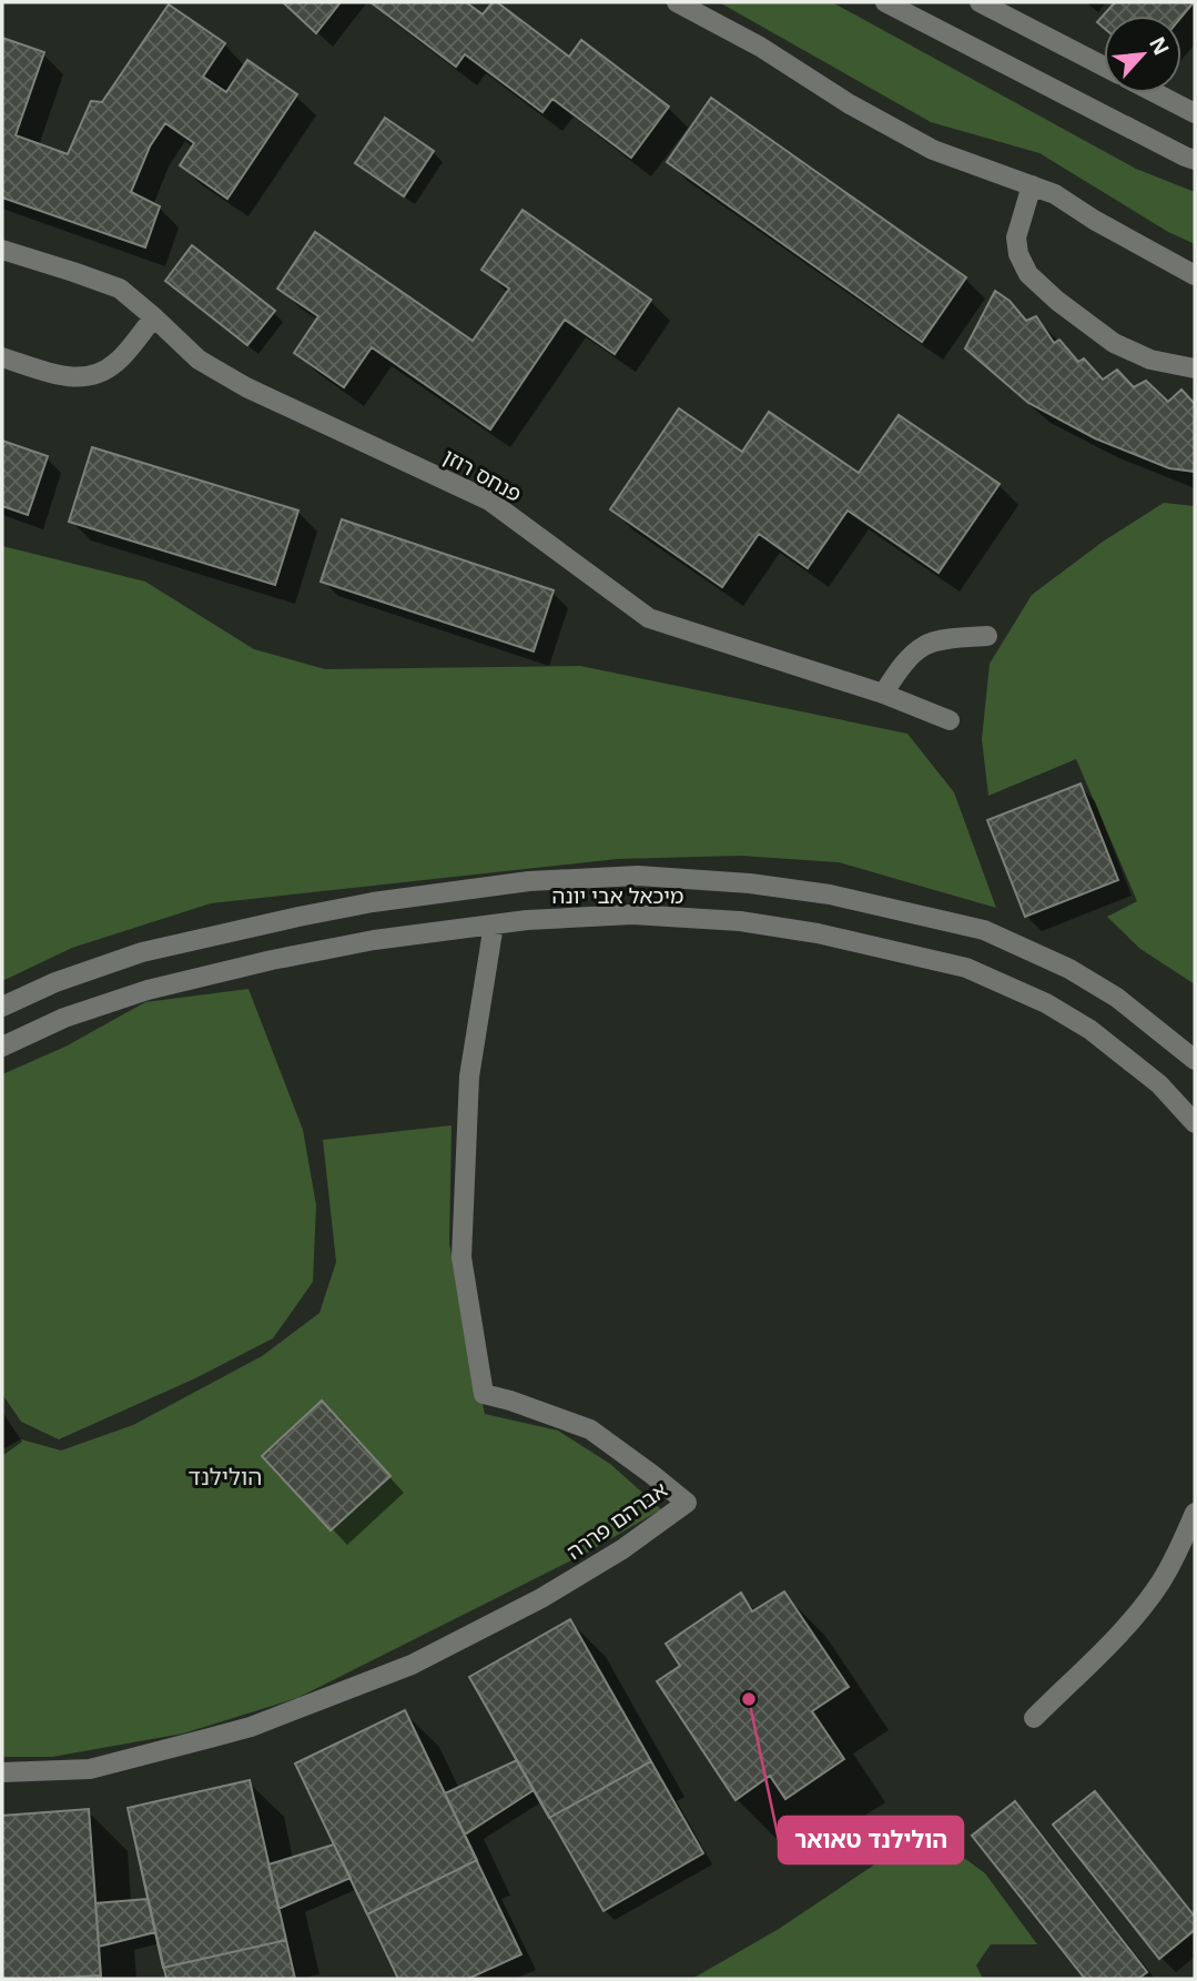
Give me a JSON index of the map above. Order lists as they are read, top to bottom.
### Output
{
  "streets": {
    "street": ["פנחס רוזן", "מיכאל אבי יונה", "אברהם פררה"]
  },
  "crossings": [
    ["מיכאל אבי יונה", "אברהם פררה"]
  ],
  "districts": ["הולילנד"],
  "places": ["הולילנד טאואר"],
  "north": "top right"
}
